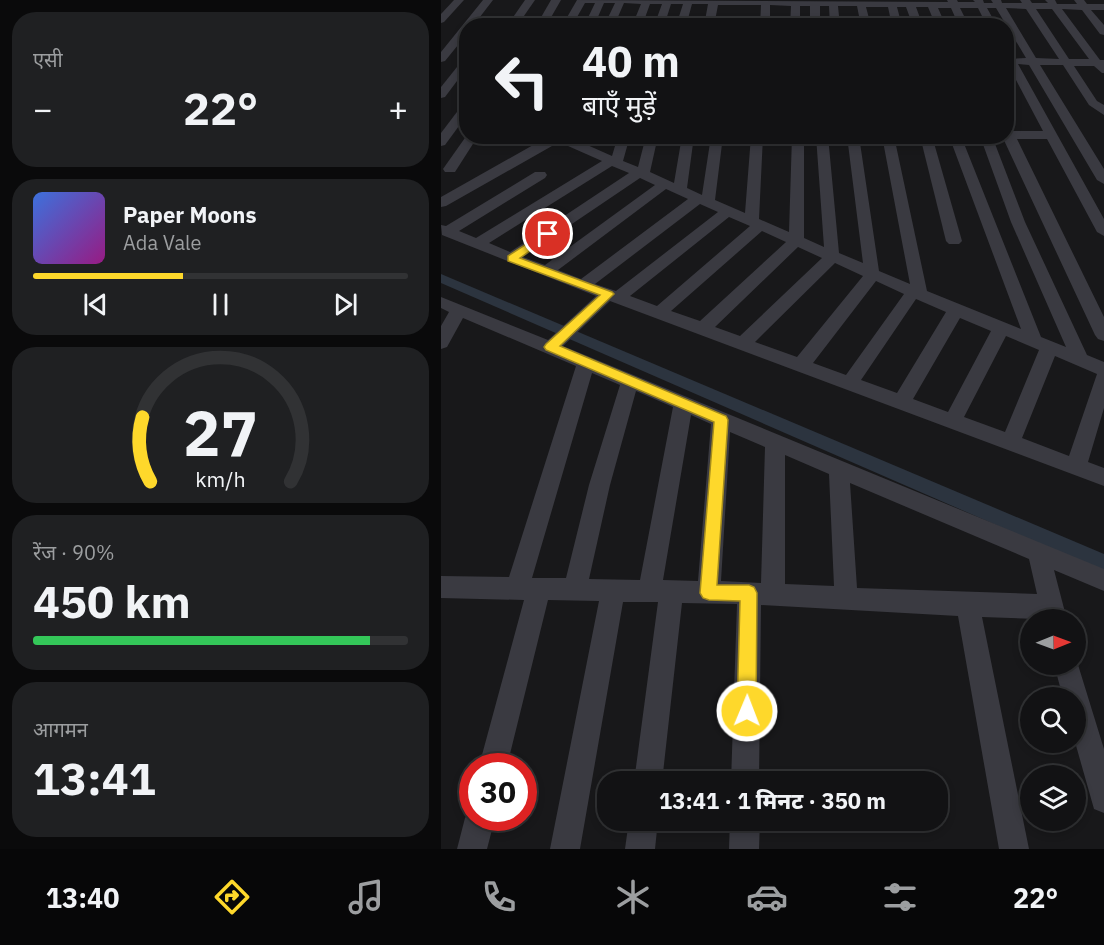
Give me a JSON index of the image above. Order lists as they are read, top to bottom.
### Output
{
  "north": "right",
  "page": {
    "tile": [
      "एसी",
      ["रेंज · 90%", "450 km"],
      ["आगमन", "13:41"]
    ],
    "turn": ["40 m", "बाएँ मुड़ें"],
    "heat": ["−", "22°", "+"],
    "song": ["Paper Moons", "Ada Vale"],
    "limit": "30",
    "trip": "13:41 · 1 मिनट · 350 m",
    "tabs": ["13:40", "22°"],
    "gauge": ["27", "km/h"]
  }
}
